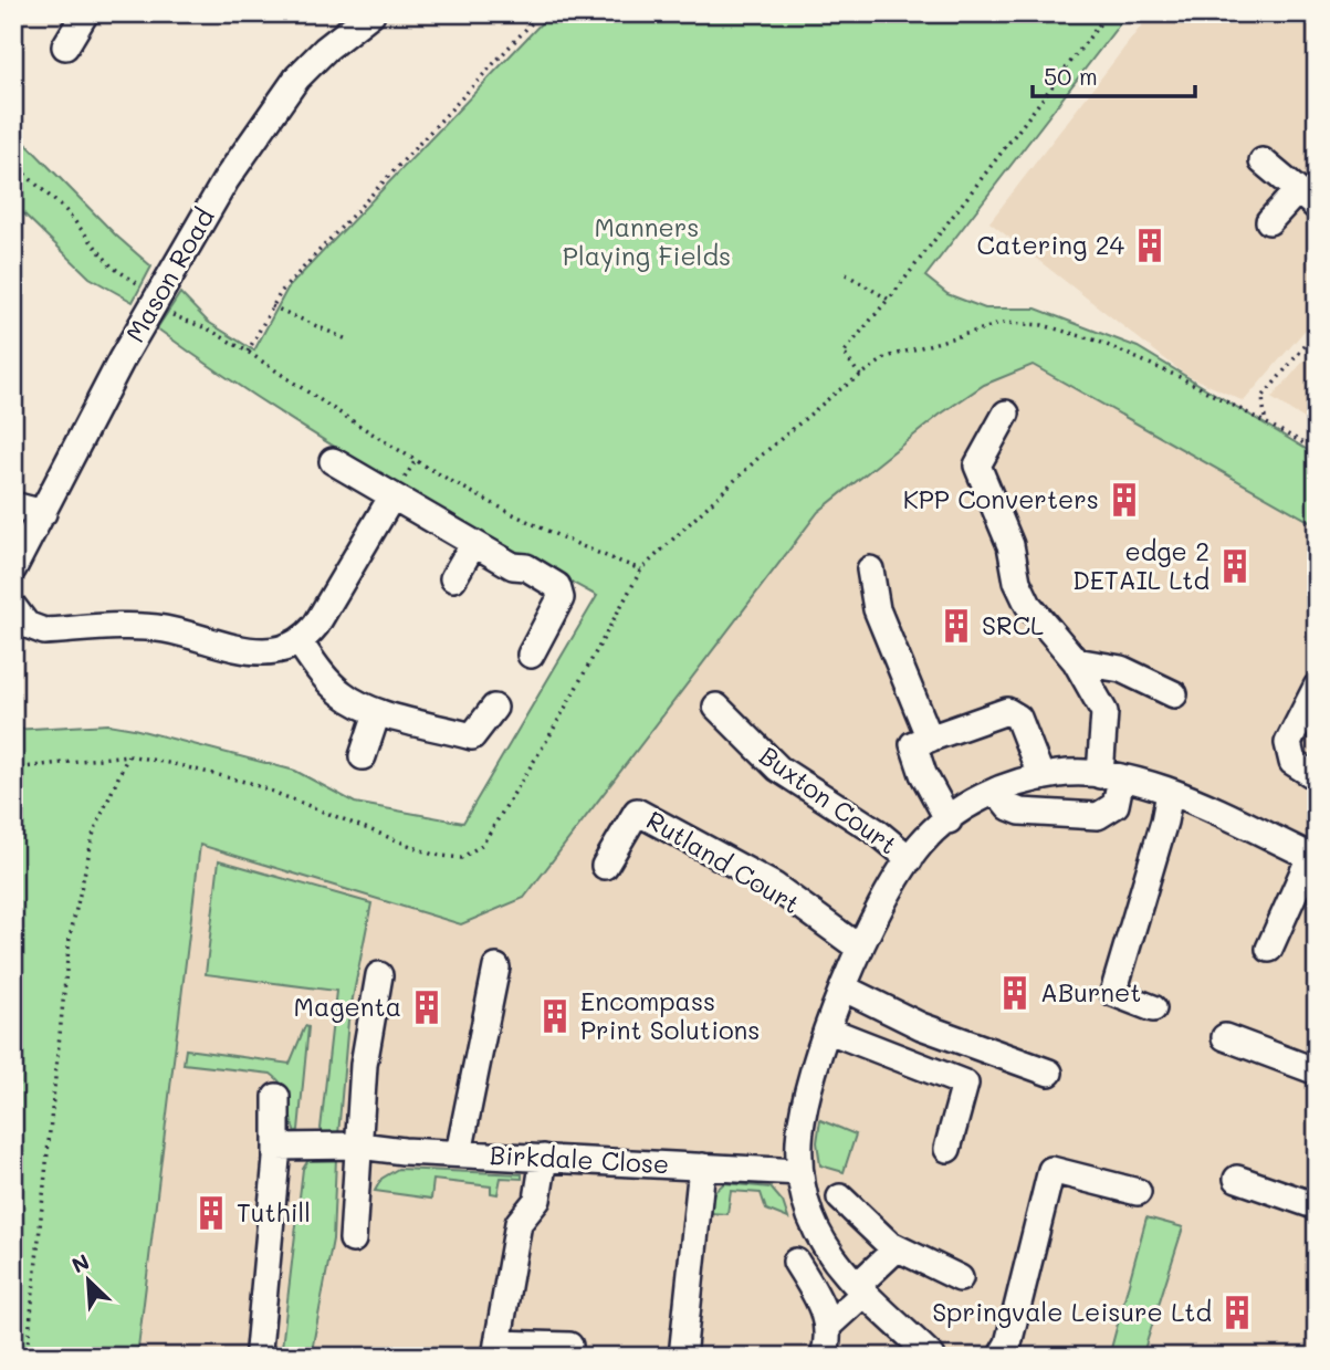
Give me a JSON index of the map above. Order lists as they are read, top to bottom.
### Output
{
  "streets": {
    "street": [
      "Mason Road",
      "Buxton Court",
      "Rutland Court",
      "Birkdale Close"
    ]
  },
  "parks": ["Manners Playing Fields"],
  "places": {
    "building": [
      "Catering 24",
      "KPP Converters",
      "edge 2 DETAIL Ltd",
      "SRCL",
      "ABurnet",
      "Magenta",
      "Encompass Print Solutions",
      "Tuthill",
      "Springvale Leisure Ltd"
    ]
  },
  "scale_bar": "50 m",
  "north": "top left"
}
